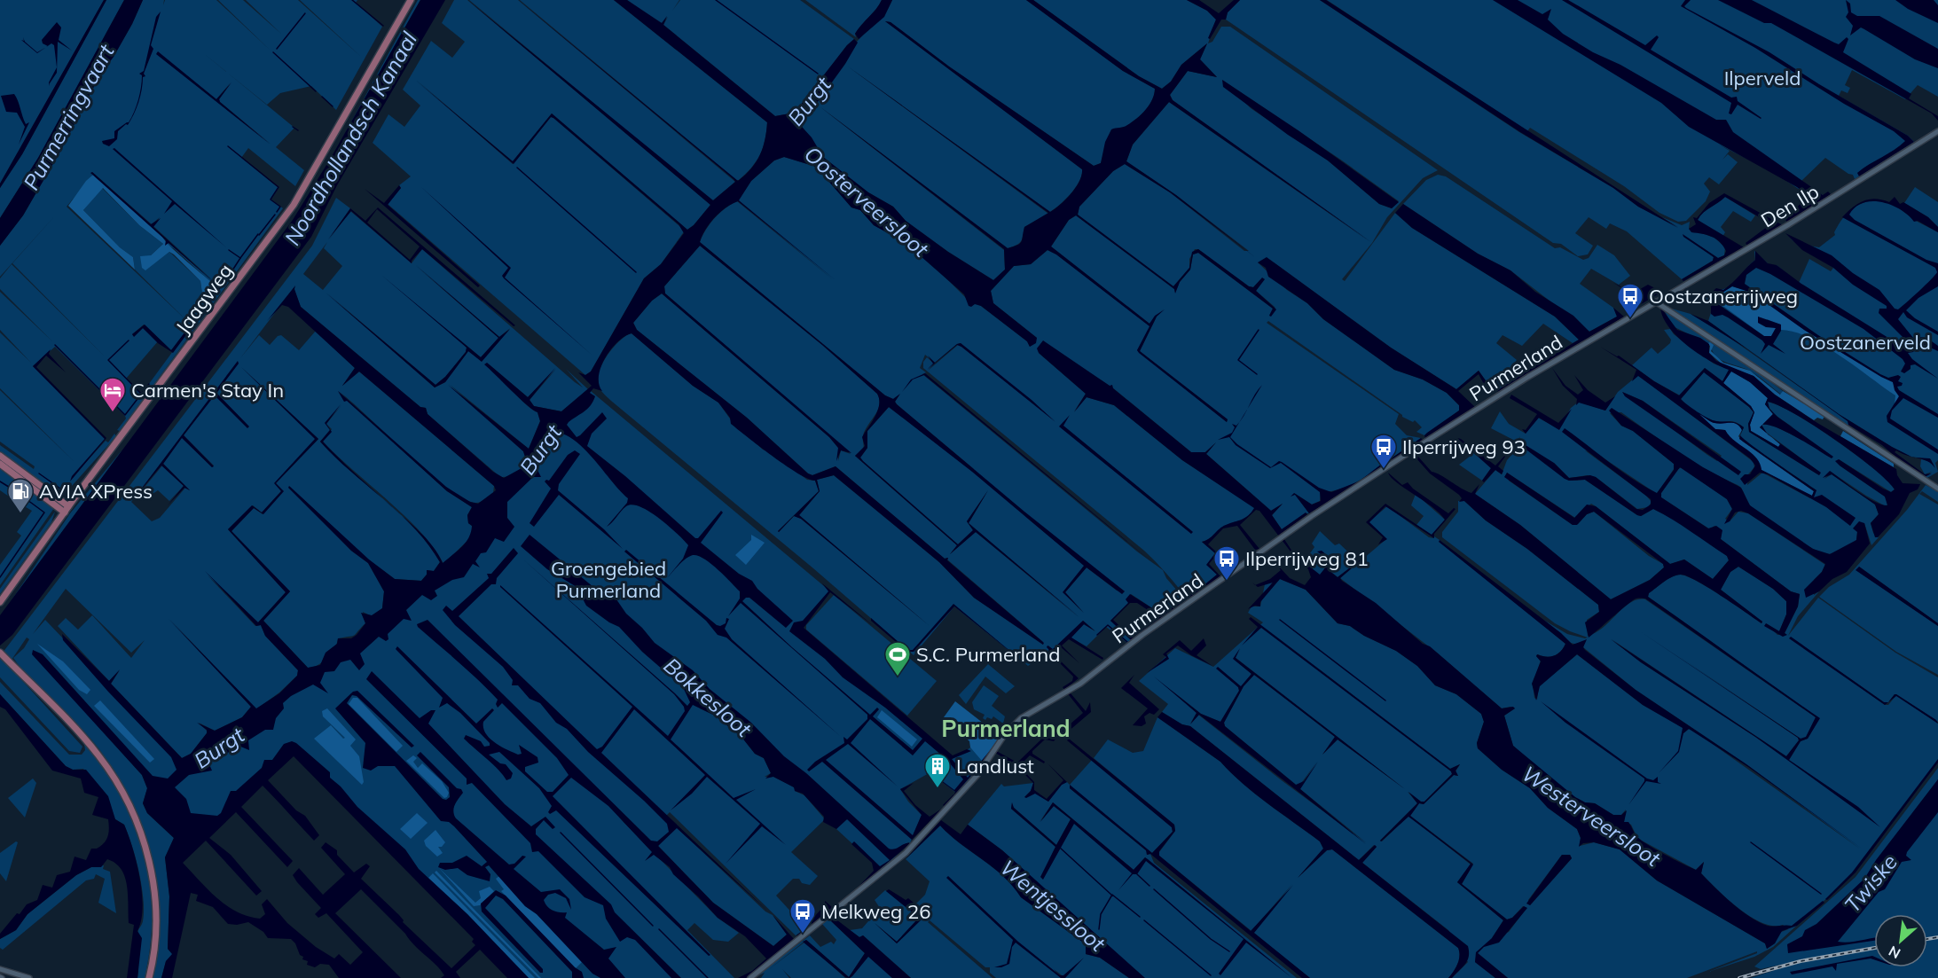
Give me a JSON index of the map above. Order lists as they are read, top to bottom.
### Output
{
  "streets": {
    "main road": ["Jaagweg"],
    "street": ["Den Ilp", "Purmerland"]
  },
  "crossings": [
    ["Den Ilp", "Purmerland"]
  ],
  "districts": ["Purmerland"],
  "water": [
    "Burgt",
    "Purmerringvaart",
    "Noordhollandsch Kanaal",
    "Oosterveersloot",
    "Bokkesloot",
    "Westerveersloot",
    "Twiske",
    "Wentjessloot"
  ],
  "parks": ["Ilperveld", "Oostzanerveld", "Groengebied Purmerland"],
  "places": {
    "bus stop": [
      "Oostzanerrijweg",
      "Ilperrijweg 93",
      "Ilperrijweg 81",
      "Melkweg 26"
    ],
    "hotel": ["Carmen's Stay In"],
    "fuel station": ["AVIA XPress"],
    "sports": ["S.C. Purmerland"],
    "building": ["Landlust"]
  },
  "north": "bottom left"
}
